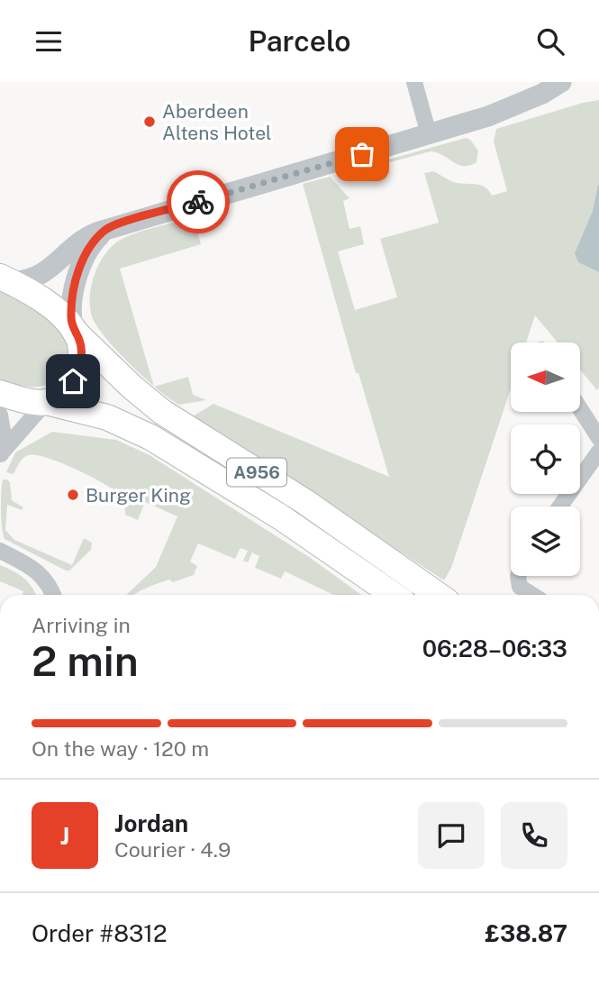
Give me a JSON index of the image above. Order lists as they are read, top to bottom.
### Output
{
  "streets": {
    "main road": ["A956"]
  },
  "places": ["Aberdeen Altens Hotel", "Burger King"],
  "north": "left",
  "page": {
    "header": "Parcelo",
    "heading": ["2 min", "Arriving in", "06:28–06:33"],
    "panel": [
      "Jordan",
      "Courier · 4.9",
      "Order #8312",
      "£38.87"
    ],
    "bar": "On the way · 120 m",
    "round": "J"
  }
}
